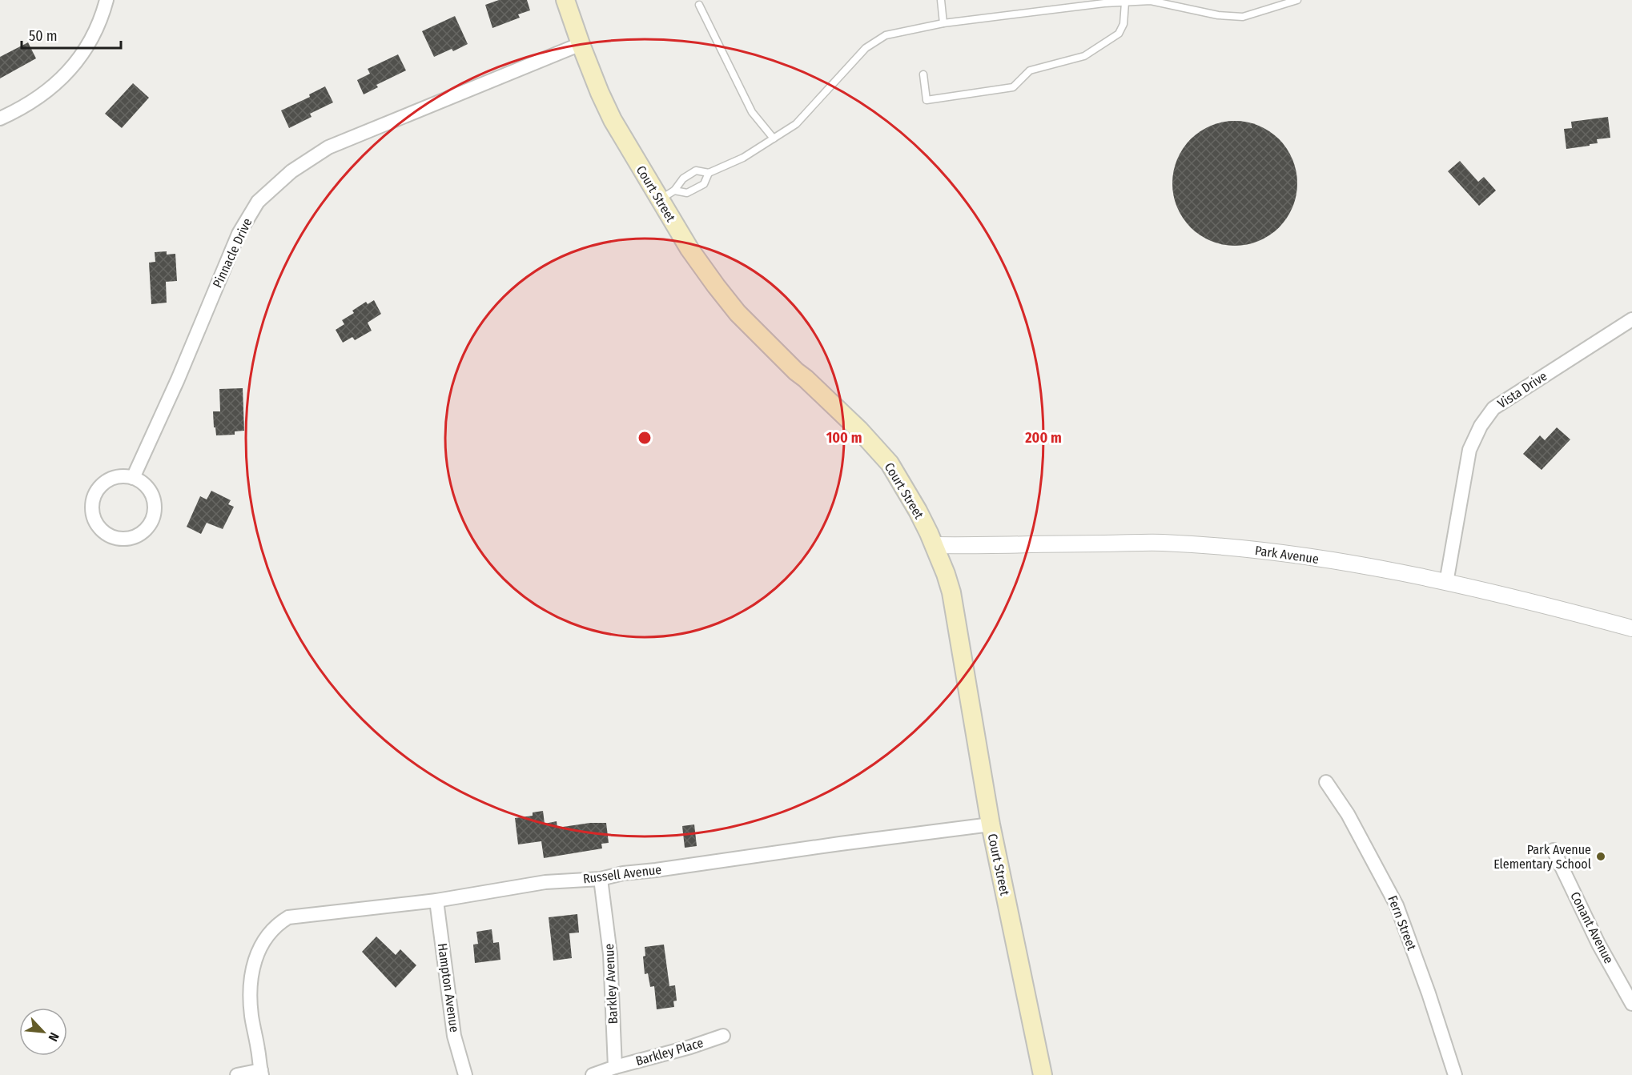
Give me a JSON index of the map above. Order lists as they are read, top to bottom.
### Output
{
  "streets": {
    "main road": ["Court Street"],
    "street": [
      "Pinnacle Drive",
      "Vista Drive",
      "Park Avenue",
      "Russell Avenue",
      "Fern Street",
      "Conant Avenue",
      "Barkley Avenue",
      "Hampton Avenue",
      "Barkley Place"
    ]
  },
  "crossings": [
    ["Court Street", "Pinnacle Drive"],
    ["Court Street", "Park Avenue"],
    ["Court Street", "Russell Avenue"],
    ["Vista Drive", "Park Avenue"],
    ["Russell Avenue", "Barkley Avenue"],
    ["Russell Avenue", "Hampton Avenue"],
    ["Barkley Avenue", "Barkley Place"]
  ],
  "places": ["Park Avenue Elementary School"],
  "scale_bar": "50 m",
  "north": "bottom right",
  "rings": ["100 m", "200 m"]
}
